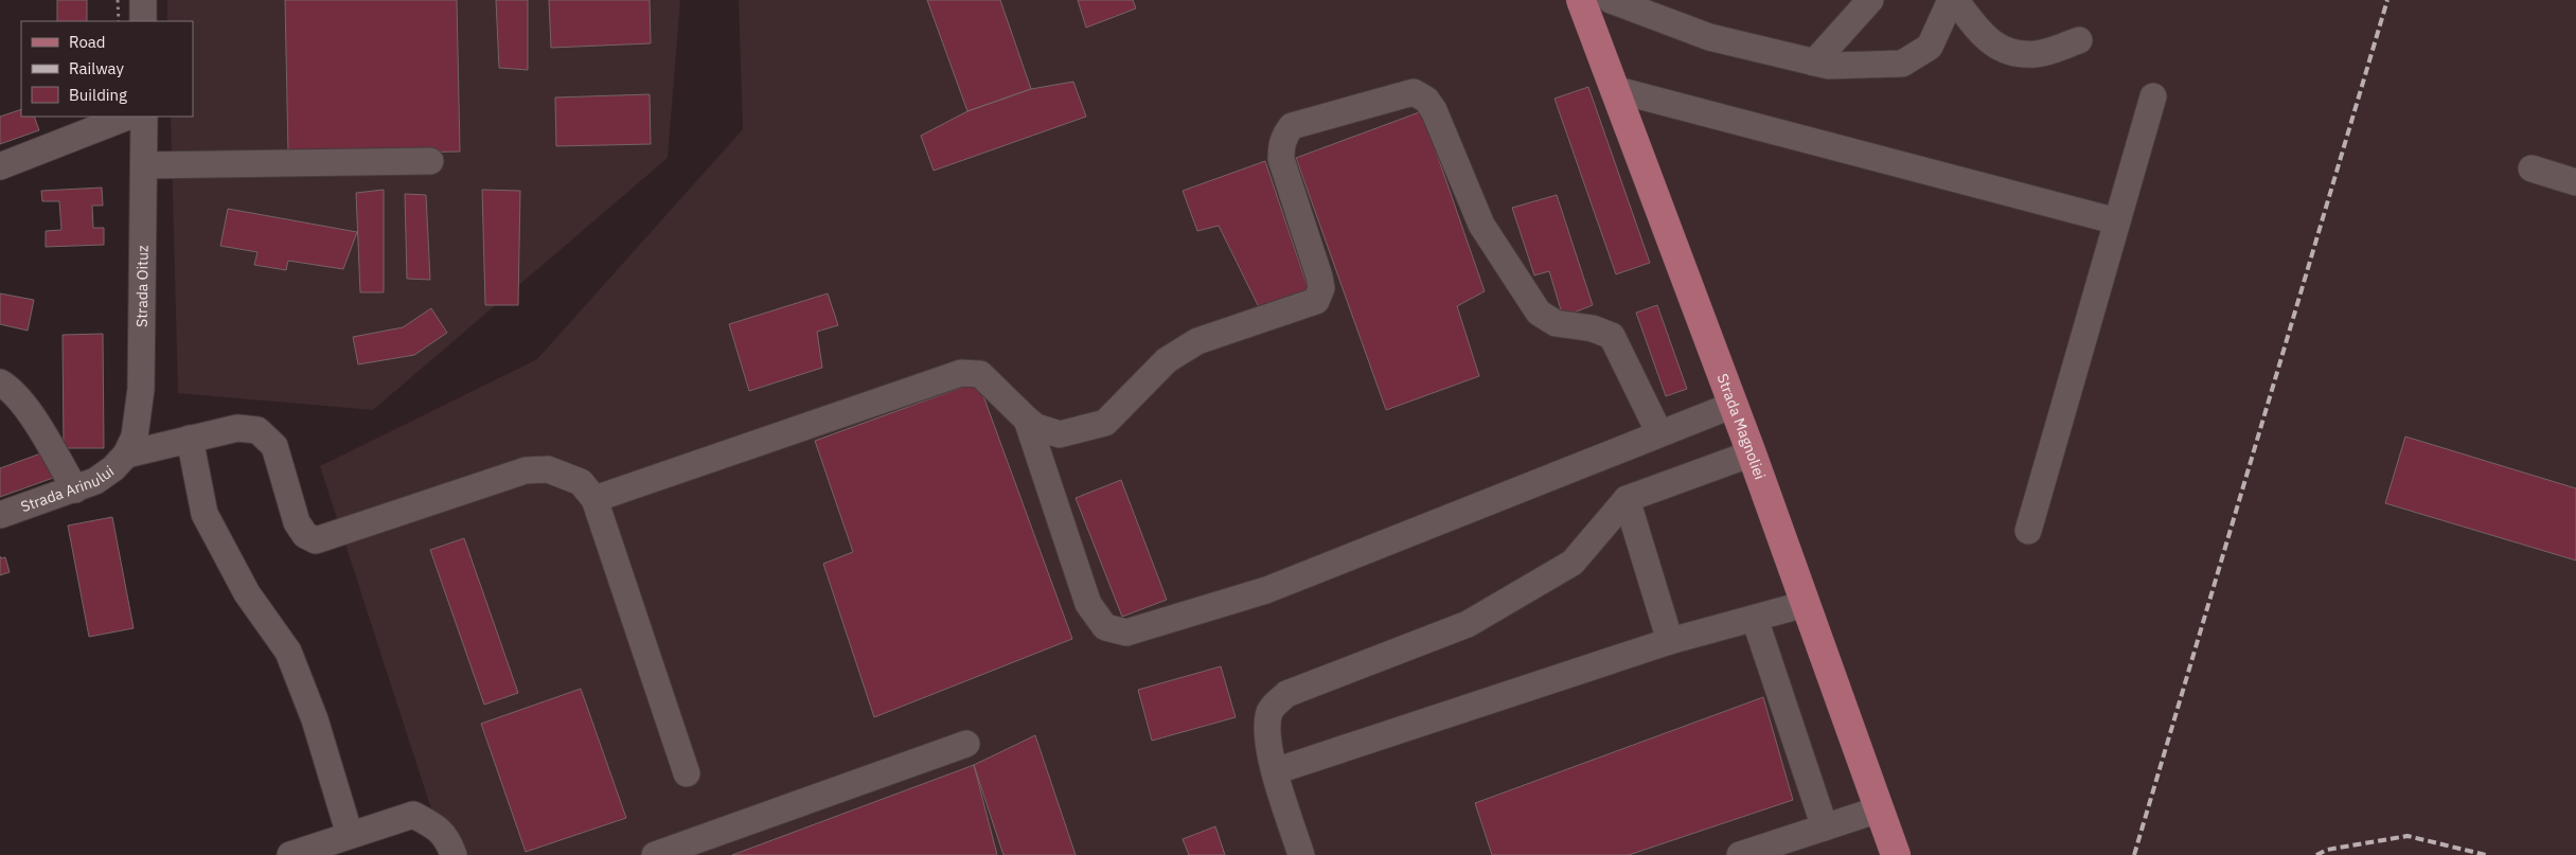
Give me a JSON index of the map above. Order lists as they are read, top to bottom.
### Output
{
  "streets": {
    "main road": ["Strada Magnoliei"],
    "street": ["Strada Oituz", "Strada Arinului"]
  },
  "crossings": [
    ["Strada Oituz", "Strada Arinului"]
  ],
  "legend": ["Road", "Railway", "Building"]
}
